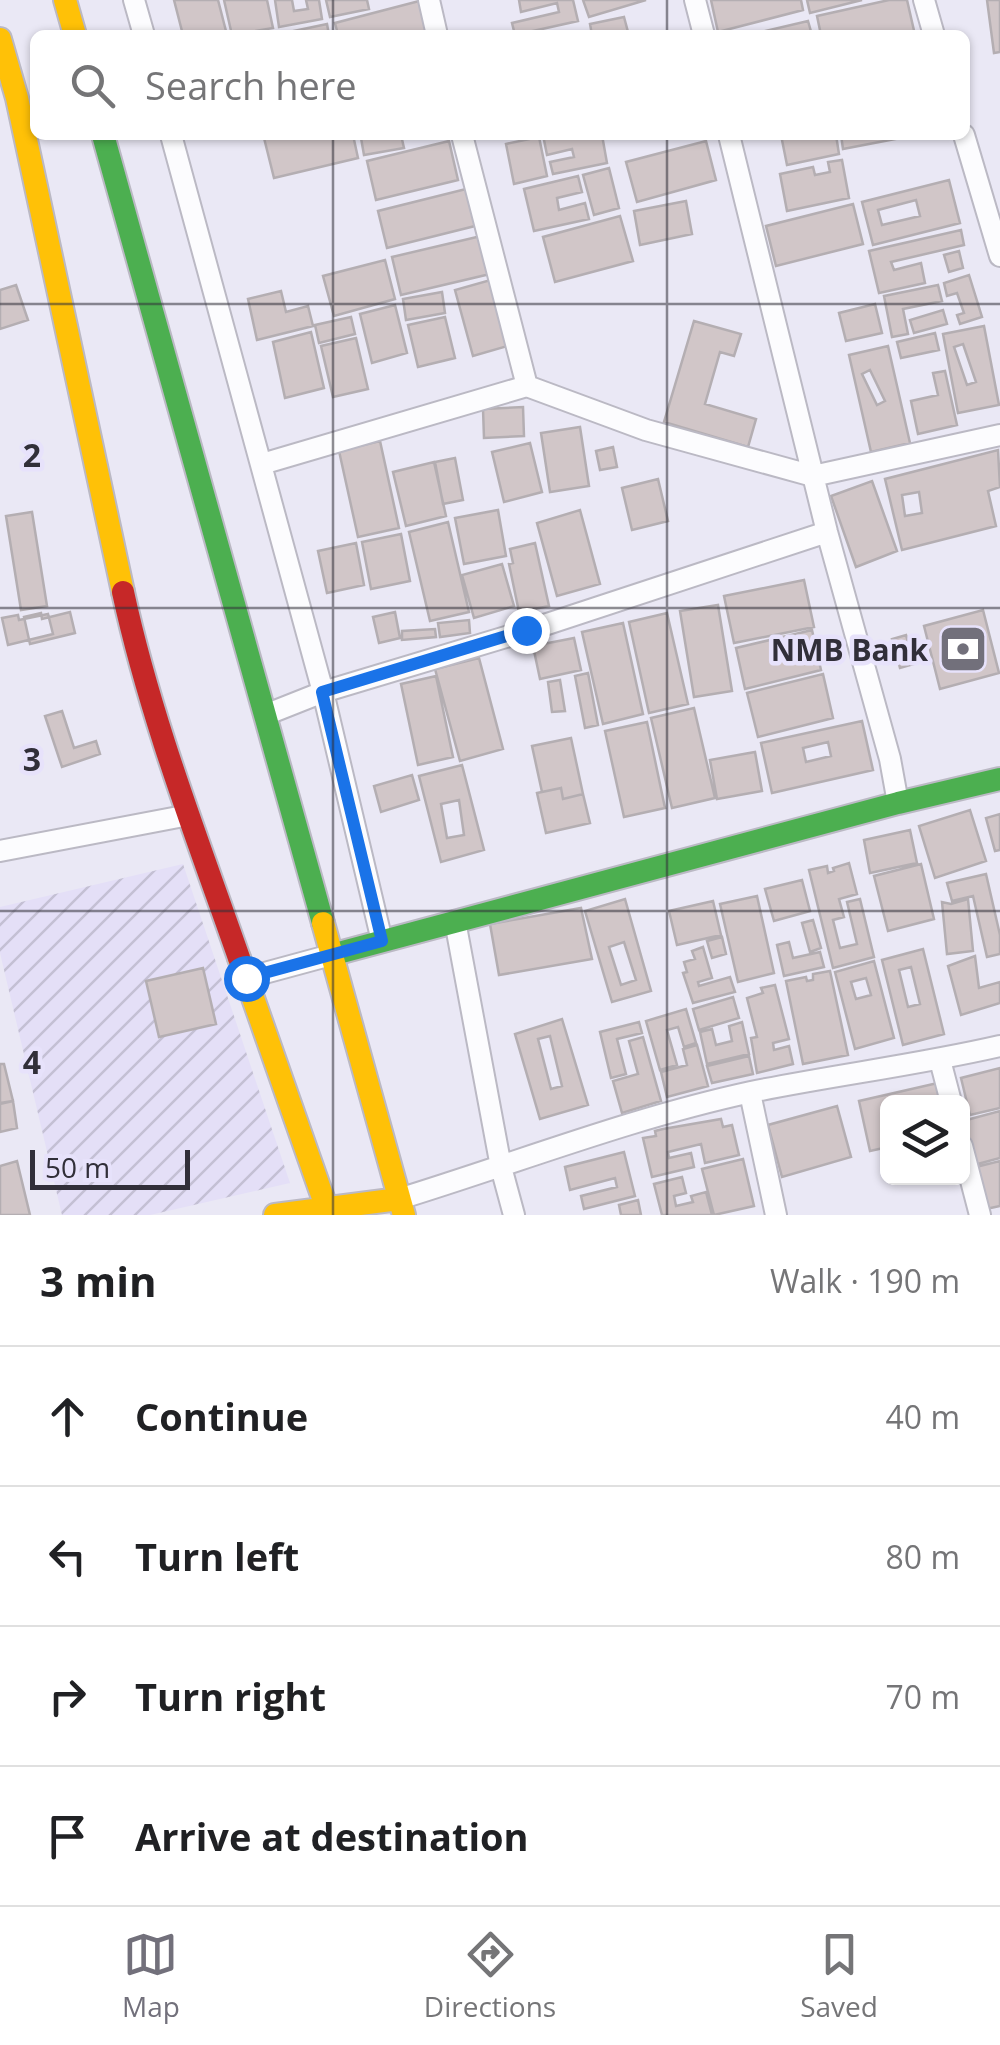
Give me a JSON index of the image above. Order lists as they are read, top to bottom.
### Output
{
  "places": {
    "bank": ["NMB Bank"]
  },
  "scale_bar": "50 m",
  "page": {
    "search": "Search here",
    "scale": "50 m",
    "heading": ["3 min", "Walk · 190 m"],
    "list": [
      ["Continue", "40 m"],
      ["Turn left", "80 m"],
      ["Turn right", "70 m"],
      "Arrive at destination"
    ],
    "nav": ["Map", "Directions", "Saved"]
  },
  "grid": {
    "rows": ["2", "3", "4"]
  }
}
